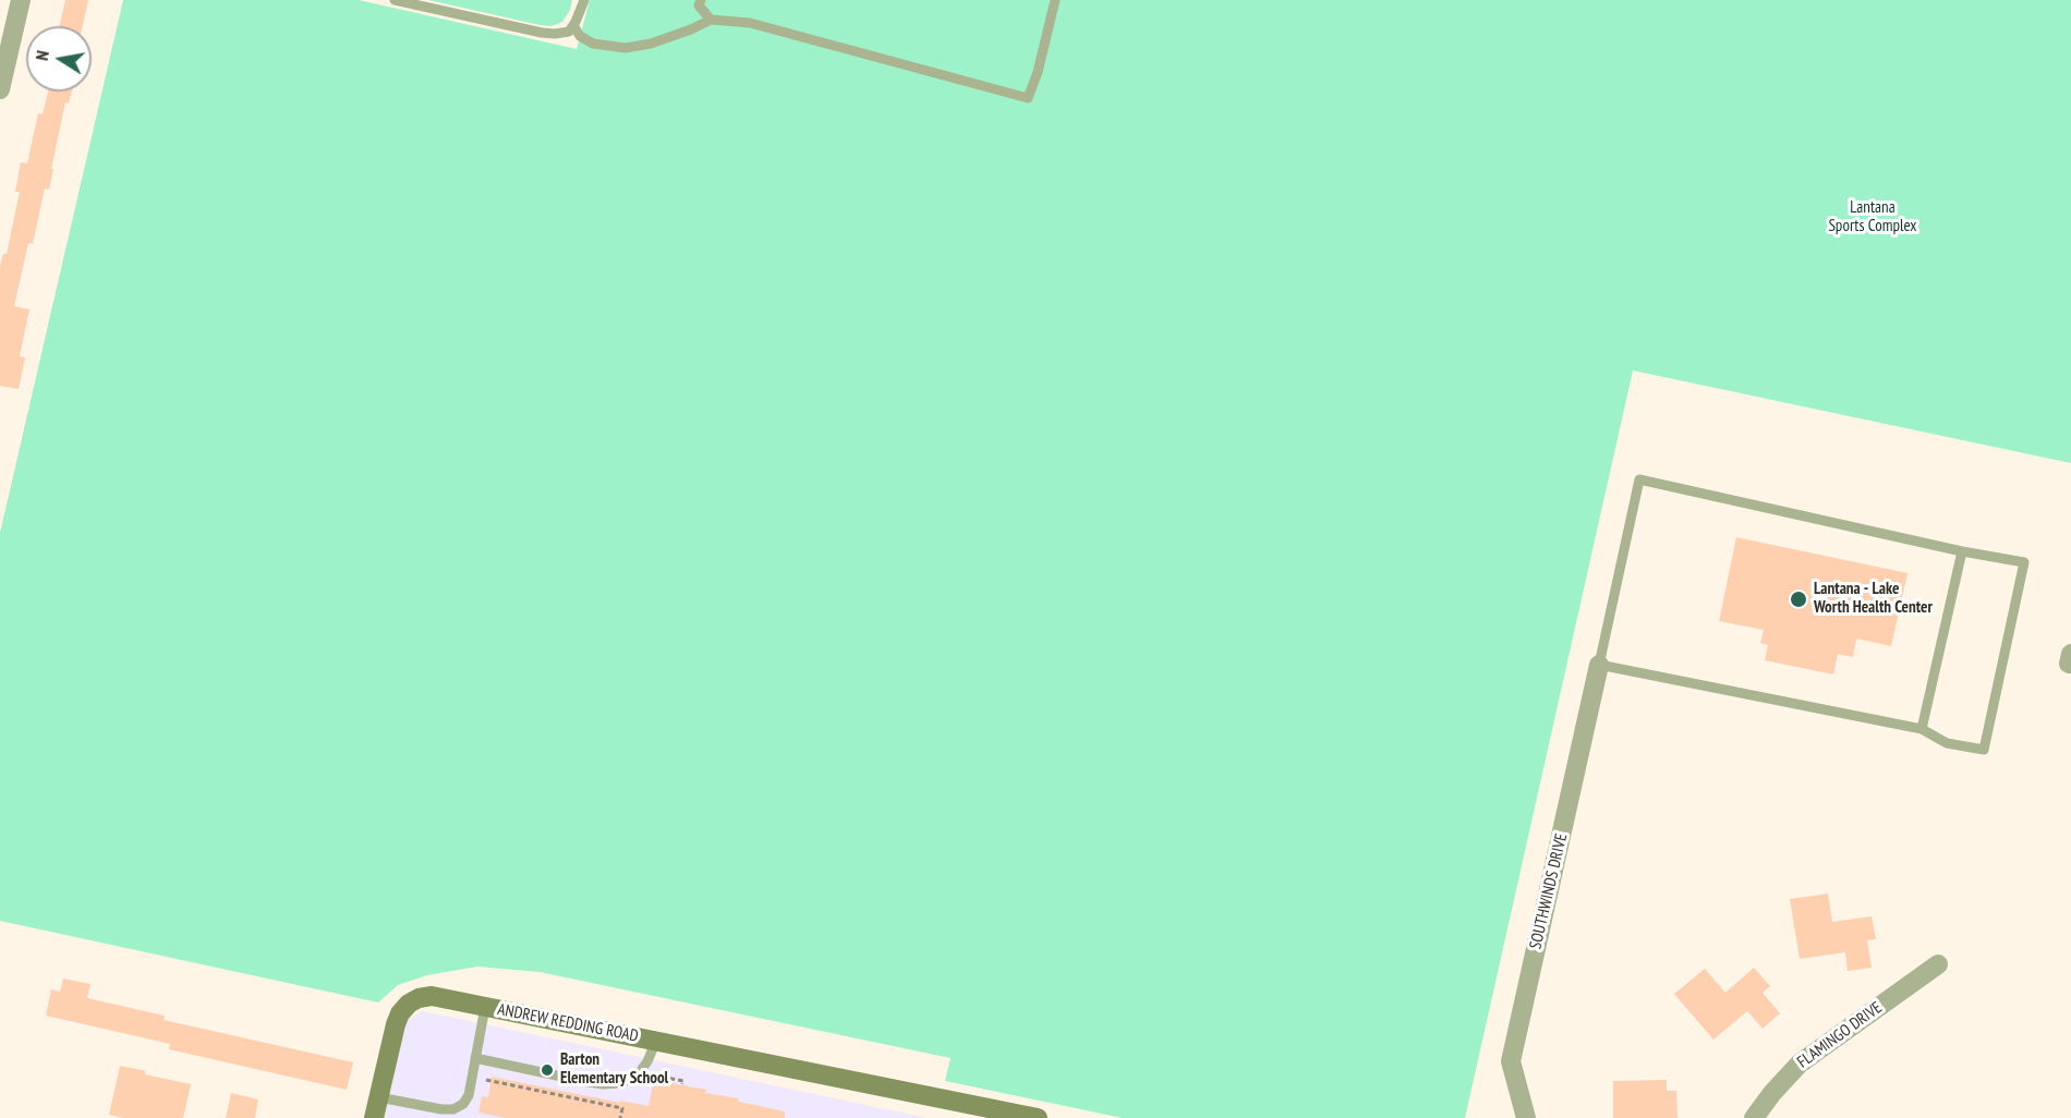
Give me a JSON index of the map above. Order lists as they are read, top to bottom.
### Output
{
  "streets": {
    "street": ["SOUTHWINDS DRIVE", "ANDREW REDDING ROAD", "FLAMINGO DRIVE"]
  },
  "parks": ["Lantana Sports Complex"],
  "places": ["Lantana - Lake Worth Health Center", "Barton Elementary School"],
  "north": "left"
}
